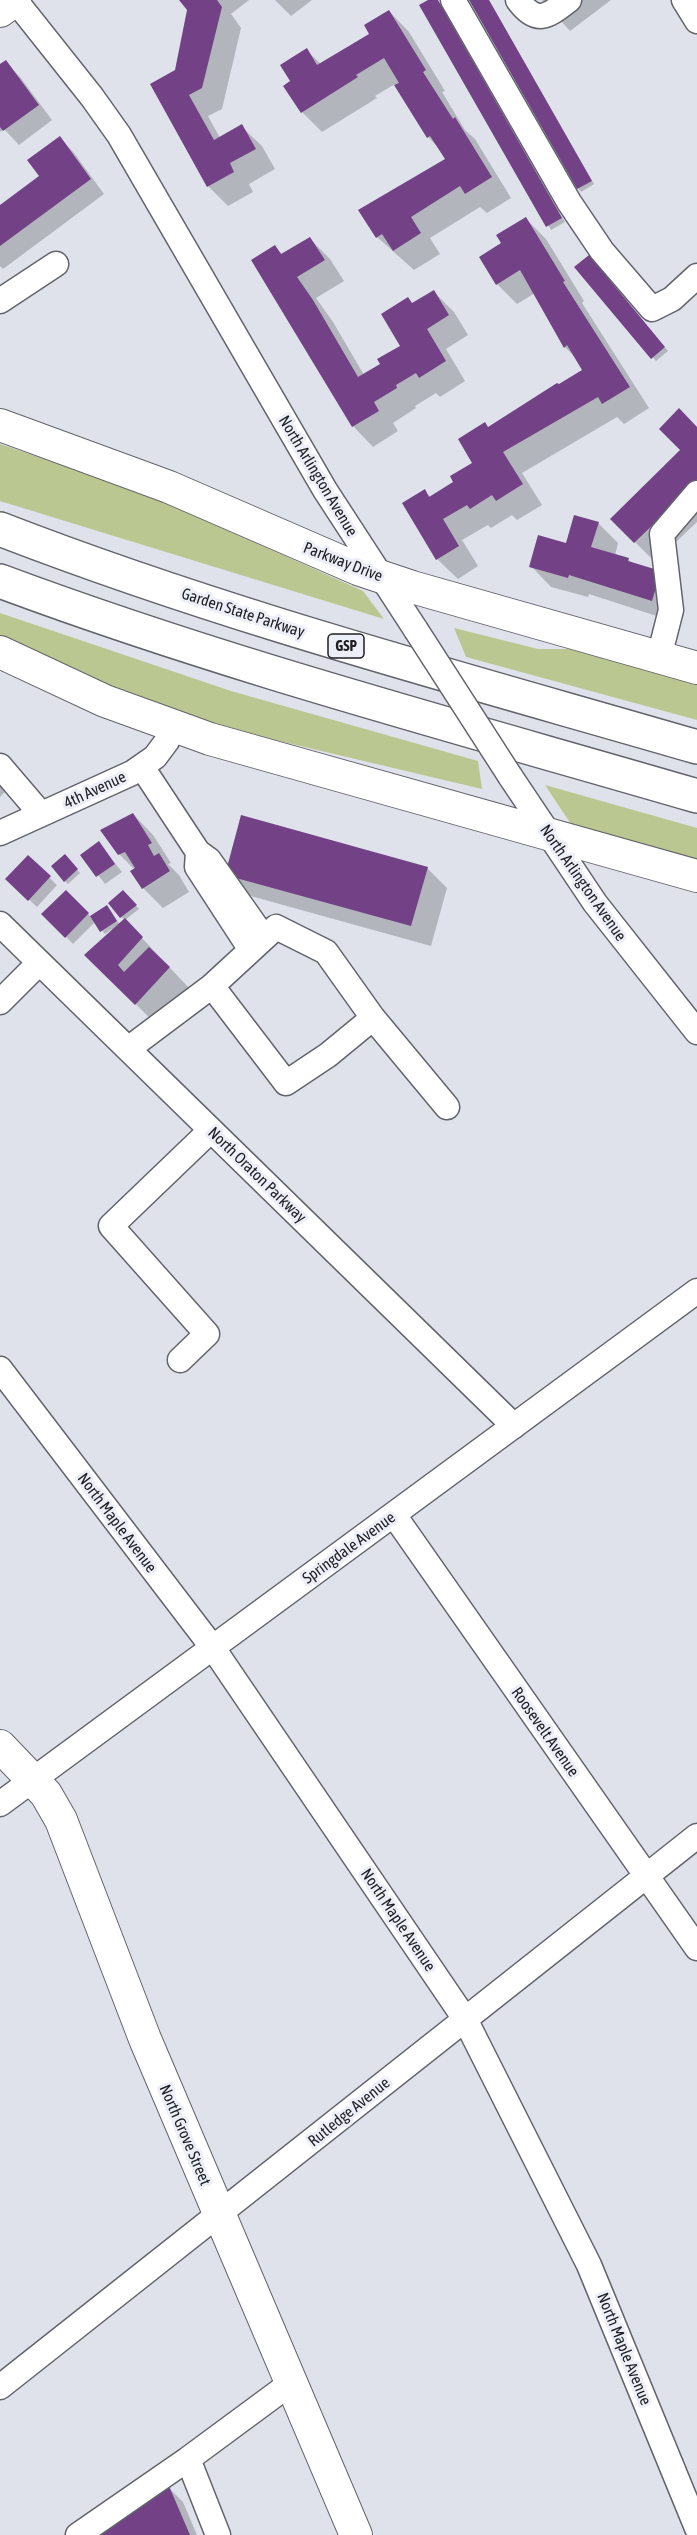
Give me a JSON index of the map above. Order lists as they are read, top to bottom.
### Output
{
  "streets": {
    "highway": ["Garden State Parkway", "GSP"],
    "main road": ["Parkway Drive", "North Grove Street"],
    "street": [
      "North Arlington Avenue",
      "4th Avenue",
      "North Oraton Parkway",
      "North Maple Avenue",
      "Springdale Avenue",
      "Roosevelt Avenue",
      "Rutledge Avenue"
    ]
  },
  "crossings": [
    ["North Arlington Avenue", "Parkway Drive"],
    ["North Oraton Parkway", "Springdale Avenue"],
    ["North Maple Avenue", "Springdale Avenue"],
    ["North Maple Avenue", "Rutledge Avenue"],
    ["Springdale Avenue", "Roosevelt Avenue"],
    ["Springdale Avenue", "North Grove Street"],
    ["Roosevelt Avenue", "Rutledge Avenue"],
    ["Rutledge Avenue", "North Grove Street"]
  ]
}
